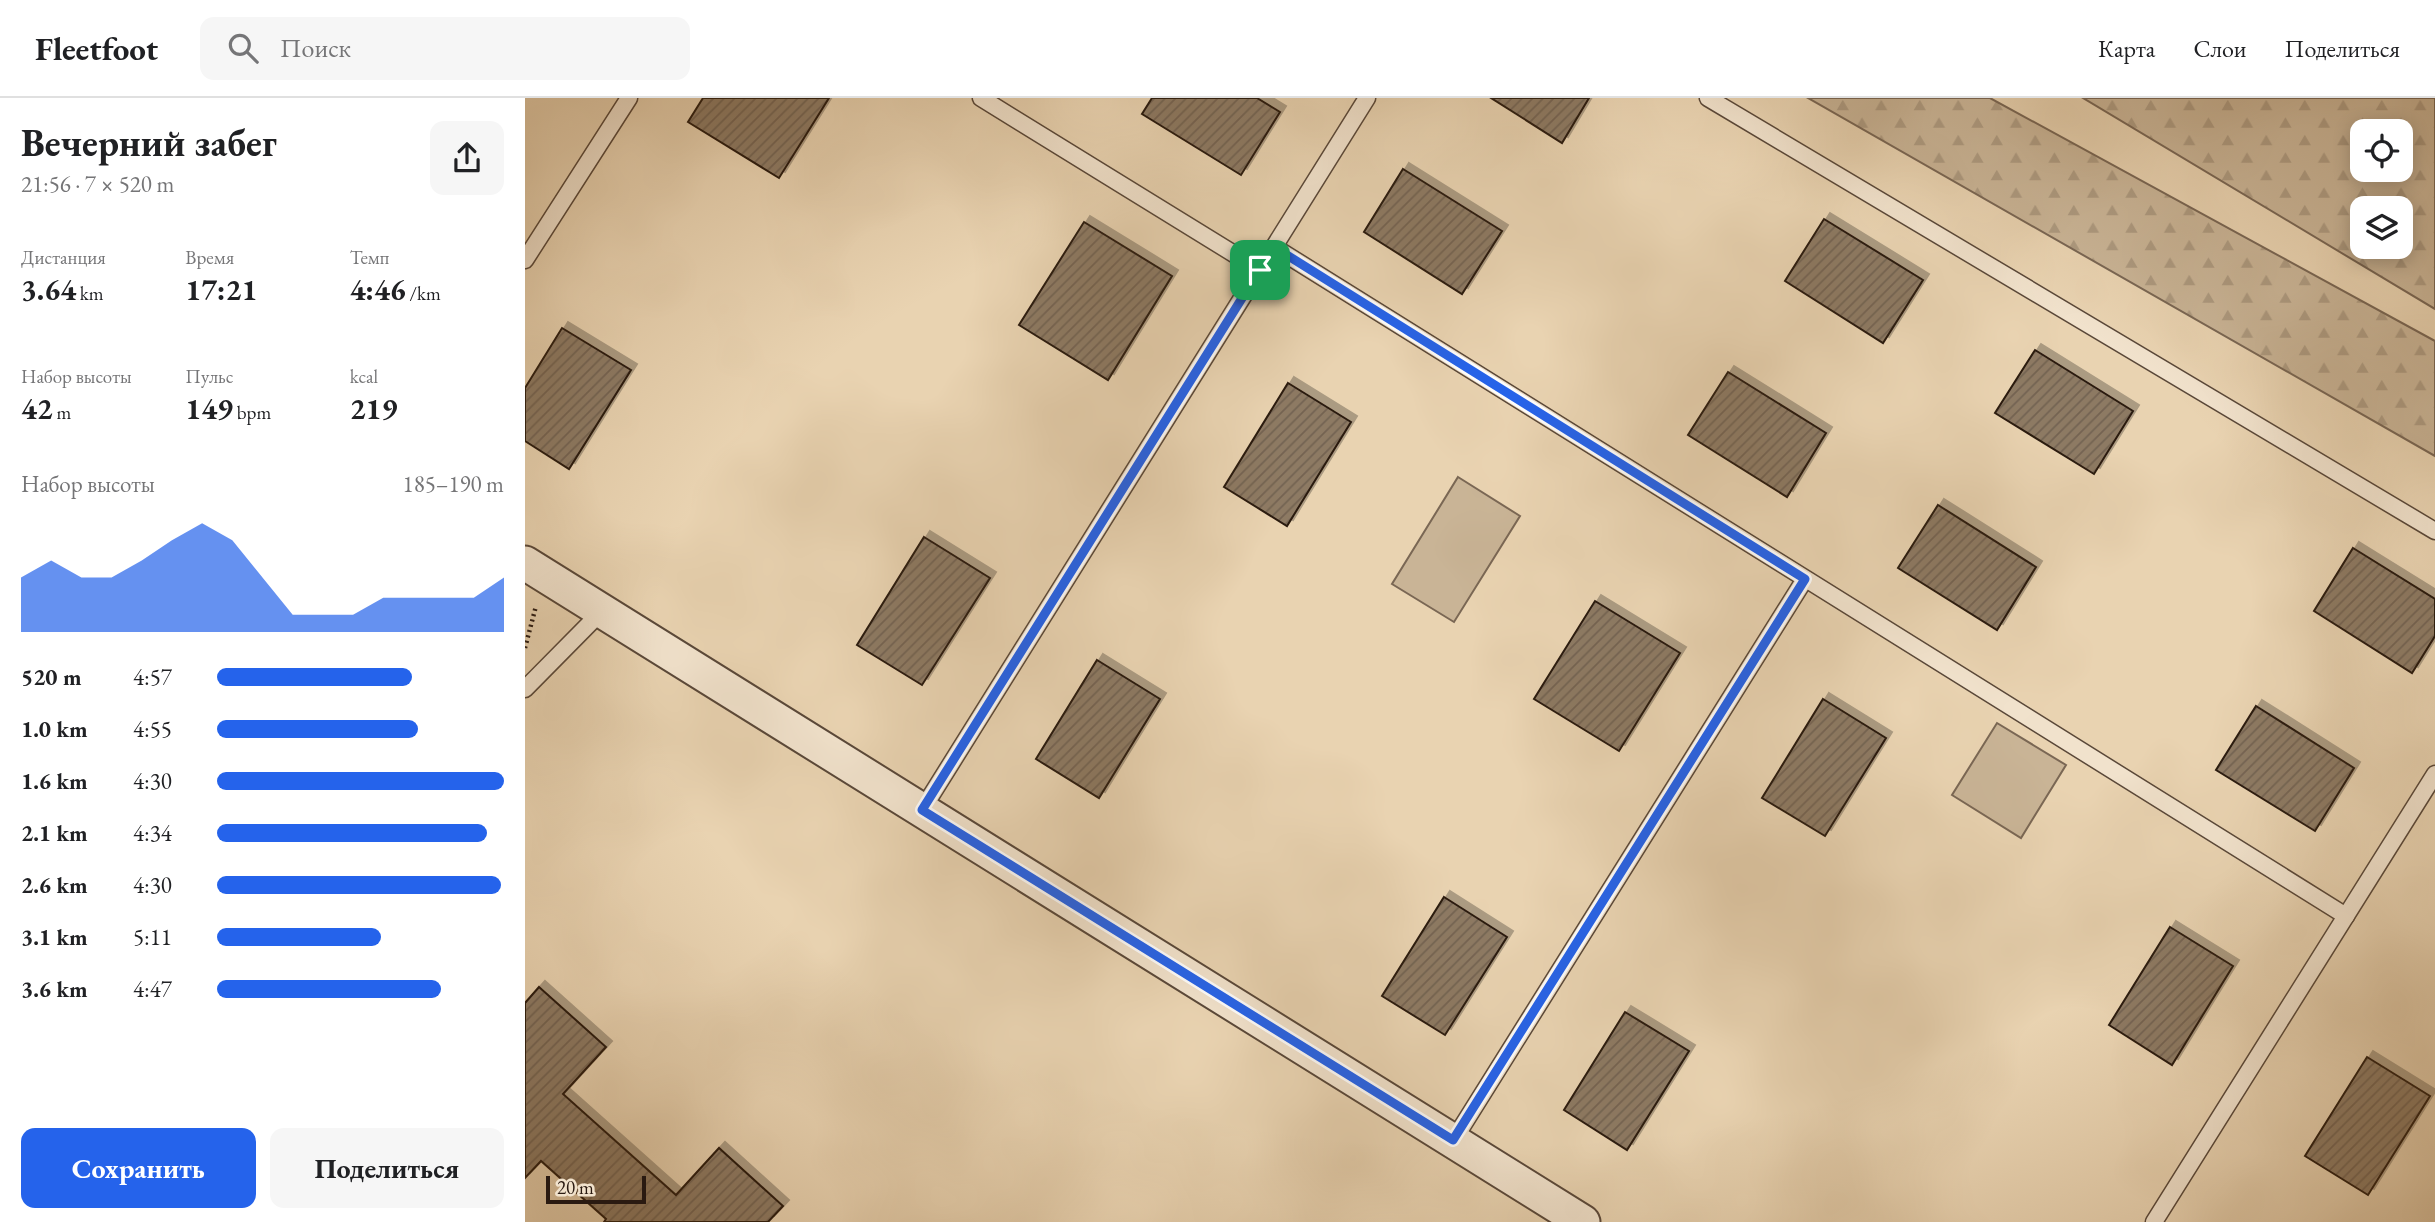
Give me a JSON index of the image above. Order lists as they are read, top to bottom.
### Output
{
  "scale_bar": "20 m",
  "page": {
    "header": "Fleetfoot",
    "search": "Поиск",
    "nav": ["Карта", "Слои", "Поделиться"],
    "heading": ["Вечерний забег", "21:56 · 7 × 520 m"],
    "stats": [
      ["Дистанция", "3.64 km"],
      ["Время", "17:21"],
      ["Темп", "4:46 /km"],
      ["Набор высоты", "42 m"],
      ["Пульс", "149 bpm"],
      ["kcal", "219"]
    ],
    "chart": ["Набор высоты", "185–190 m"],
    "list": [
      {
        "name": "520 m",
        "note": "4:57"
      },
      {
        "name": "1.0 km",
        "note": "4:55"
      },
      {
        "name": "1.6 km",
        "note": "4:30"
      },
      {
        "name": "2.1 km",
        "note": "4:34"
      },
      {
        "name": "2.6 km",
        "note": "4:30"
      },
      {
        "name": "3.1 km",
        "note": "5:11"
      },
      {
        "name": "3.6 km",
        "note": "4:47"
      }
    ],
    "buttons": ["Сохранить", "Поделиться"],
    "scale": "20 m"
  }
}
